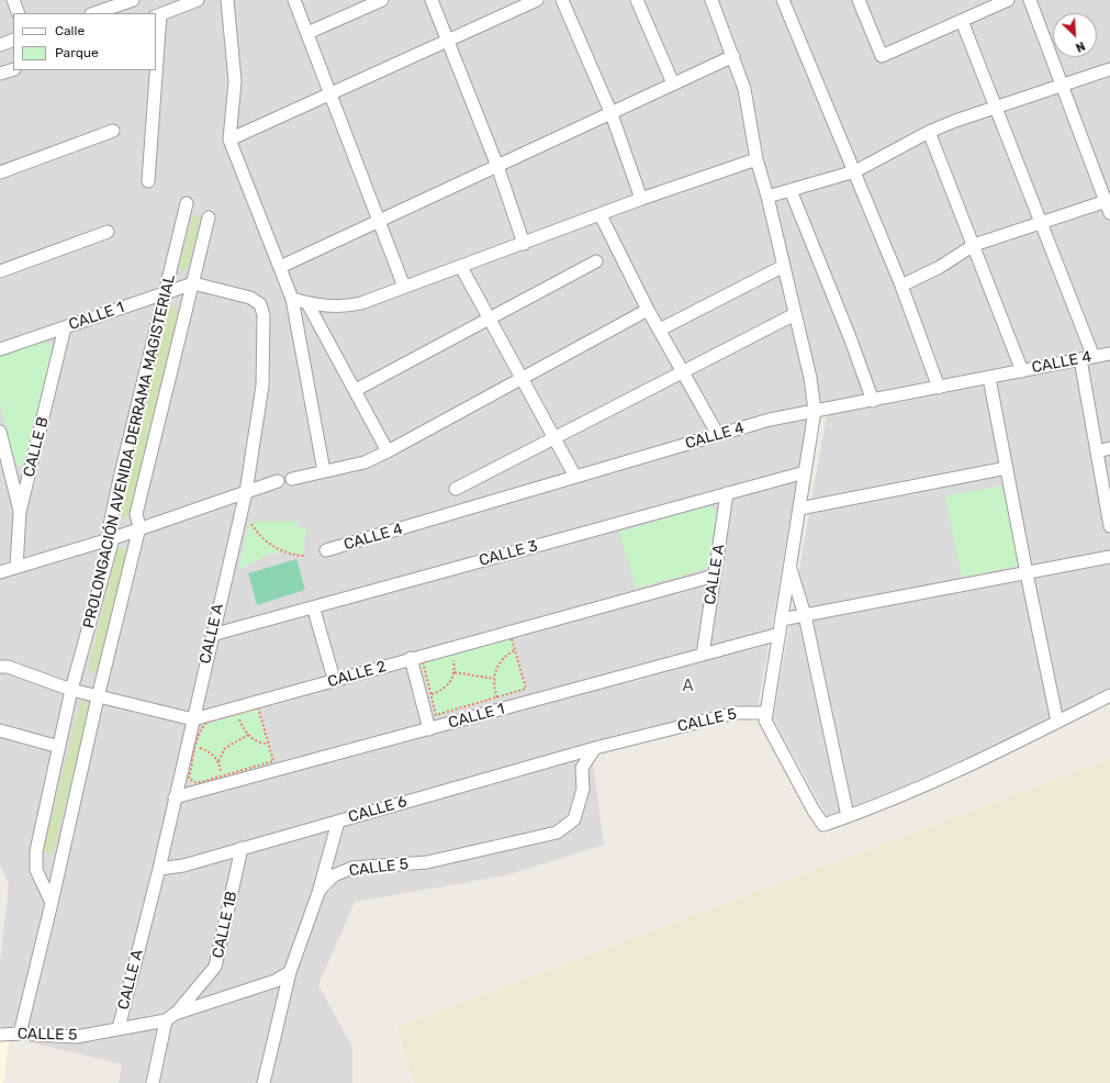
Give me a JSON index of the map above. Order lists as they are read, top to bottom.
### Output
{
  "streets": {
    "street": [
      "CALLE 1",
      "CALLE 4",
      "CALLE B",
      "PROLONGACIÓN AVENIDA DERRAMA MAGISTERIAL",
      "CALLE 3",
      "CALLE A",
      "CALLE 2",
      "CALLE 5",
      "CALLE 6",
      "CALLE 1B"
    ]
  },
  "crossings": [
    ["CALLE 1", "CALLE B"],
    ["CALLE 1", "PROLONGACIÓN AVENIDA DERRAMA MAGISTERIAL"],
    ["CALLE 1", "CALLE A"],
    ["PROLONGACIÓN AVENIDA DERRAMA MAGISTERIAL", "CALLE A"],
    ["PROLONGACIÓN AVENIDA DERRAMA MAGISTERIAL", "CALLE 2"],
    ["PROLONGACIÓN AVENIDA DERRAMA MAGISTERIAL", "CALLE 5"],
    ["CALLE 3", "CALLE A"],
    ["CALLE A", "CALLE 2"],
    ["CALLE A", "CALLE 5"],
    ["CALLE A", "CALLE 6"],
    ["CALLE 5", "CALLE 6"],
    ["CALLE 5", "CALLE 1B"],
    ["CALLE 6", "CALLE 1B"]
  ],
  "districts": ["A"],
  "legend": ["Calle", "Parque"],
  "north": "bottom right"
}
